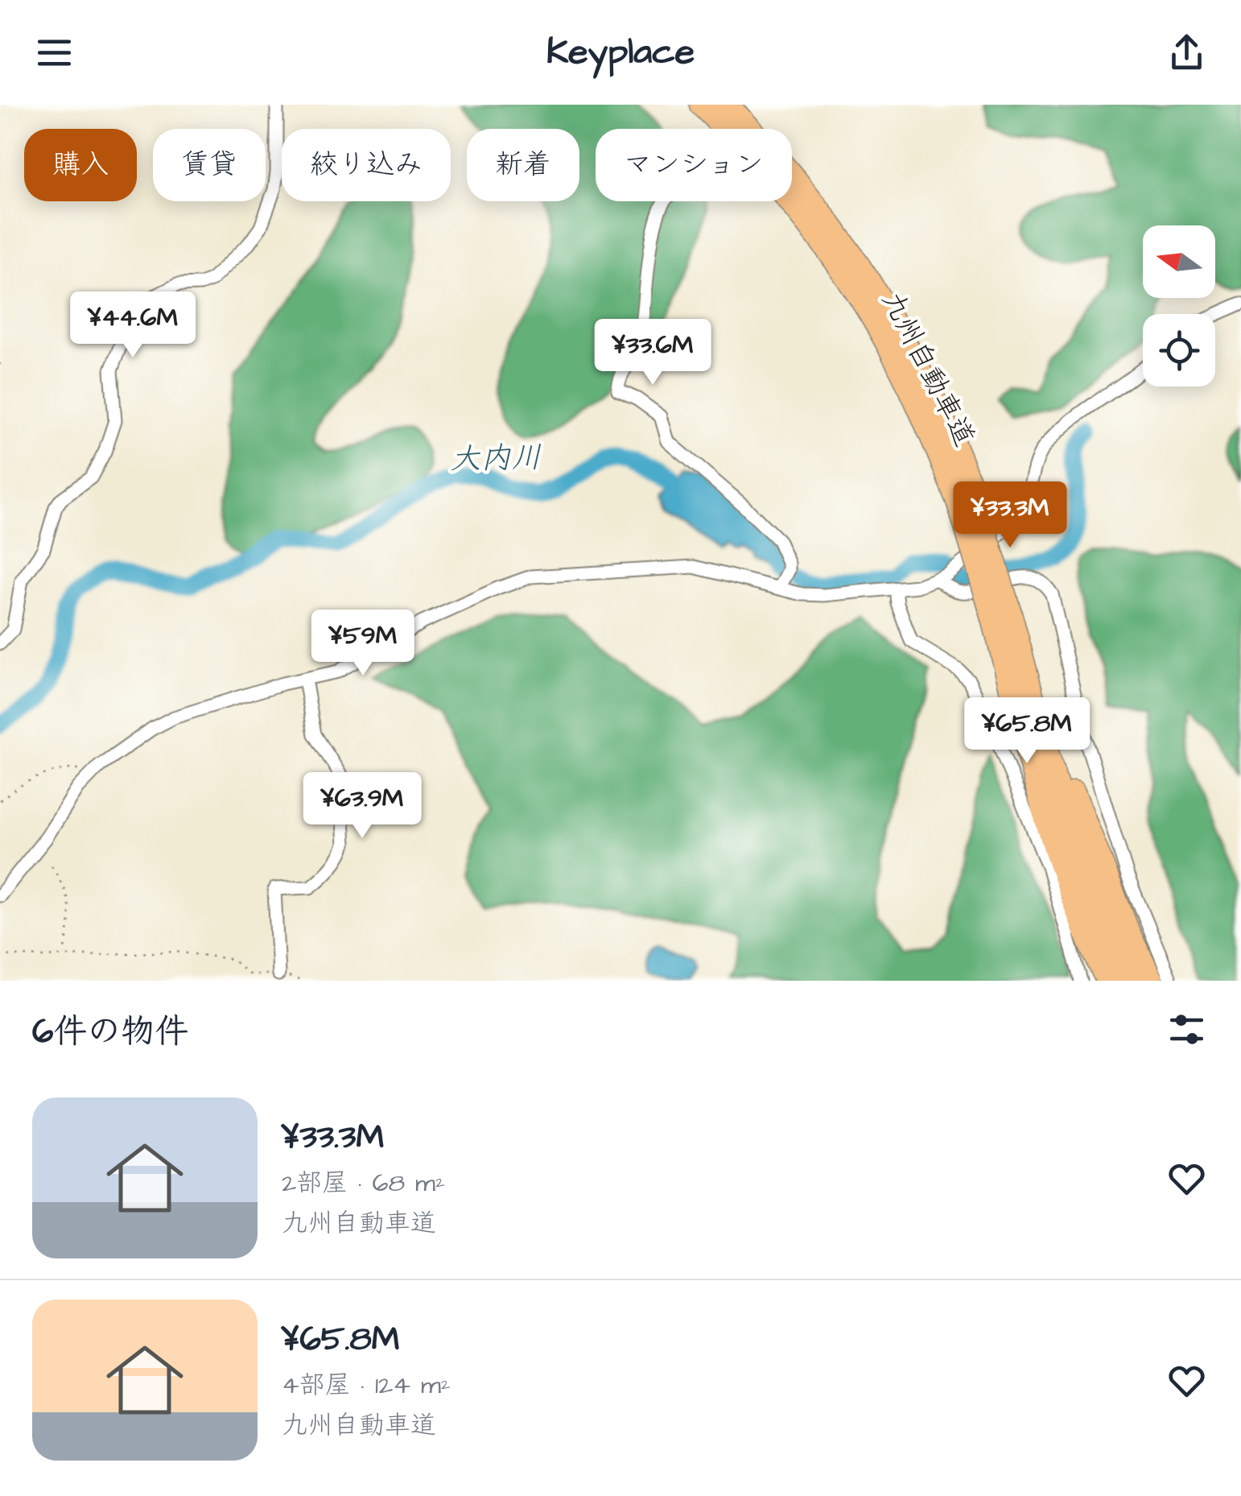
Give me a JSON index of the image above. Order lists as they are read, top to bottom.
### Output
{
  "streets": {
    "highway": ["九州自動車道"]
  },
  "water": ["大内川"],
  "north": "left",
  "page": {
    "header": "Keyplace",
    "chip": [
      "購入",
      "賃貸",
      "絞り込み",
      "新着",
      "マンション"
    ],
    "price": [
      "¥44.6M",
      "¥33.6M",
      "¥33.3M",
      "¥59M",
      "¥65.8M",
      "¥63.9M"
    ],
    "heading": "6件の物件",
    "list": [
      {
        "name": "¥33.3M",
        "note": "2部屋 · 68 m² · 九州自動車道"
      },
      {
        "name": "¥65.8M",
        "note": "4部屋 · 124 m² · 九州自動車道"
      }
    ]
  }
}
